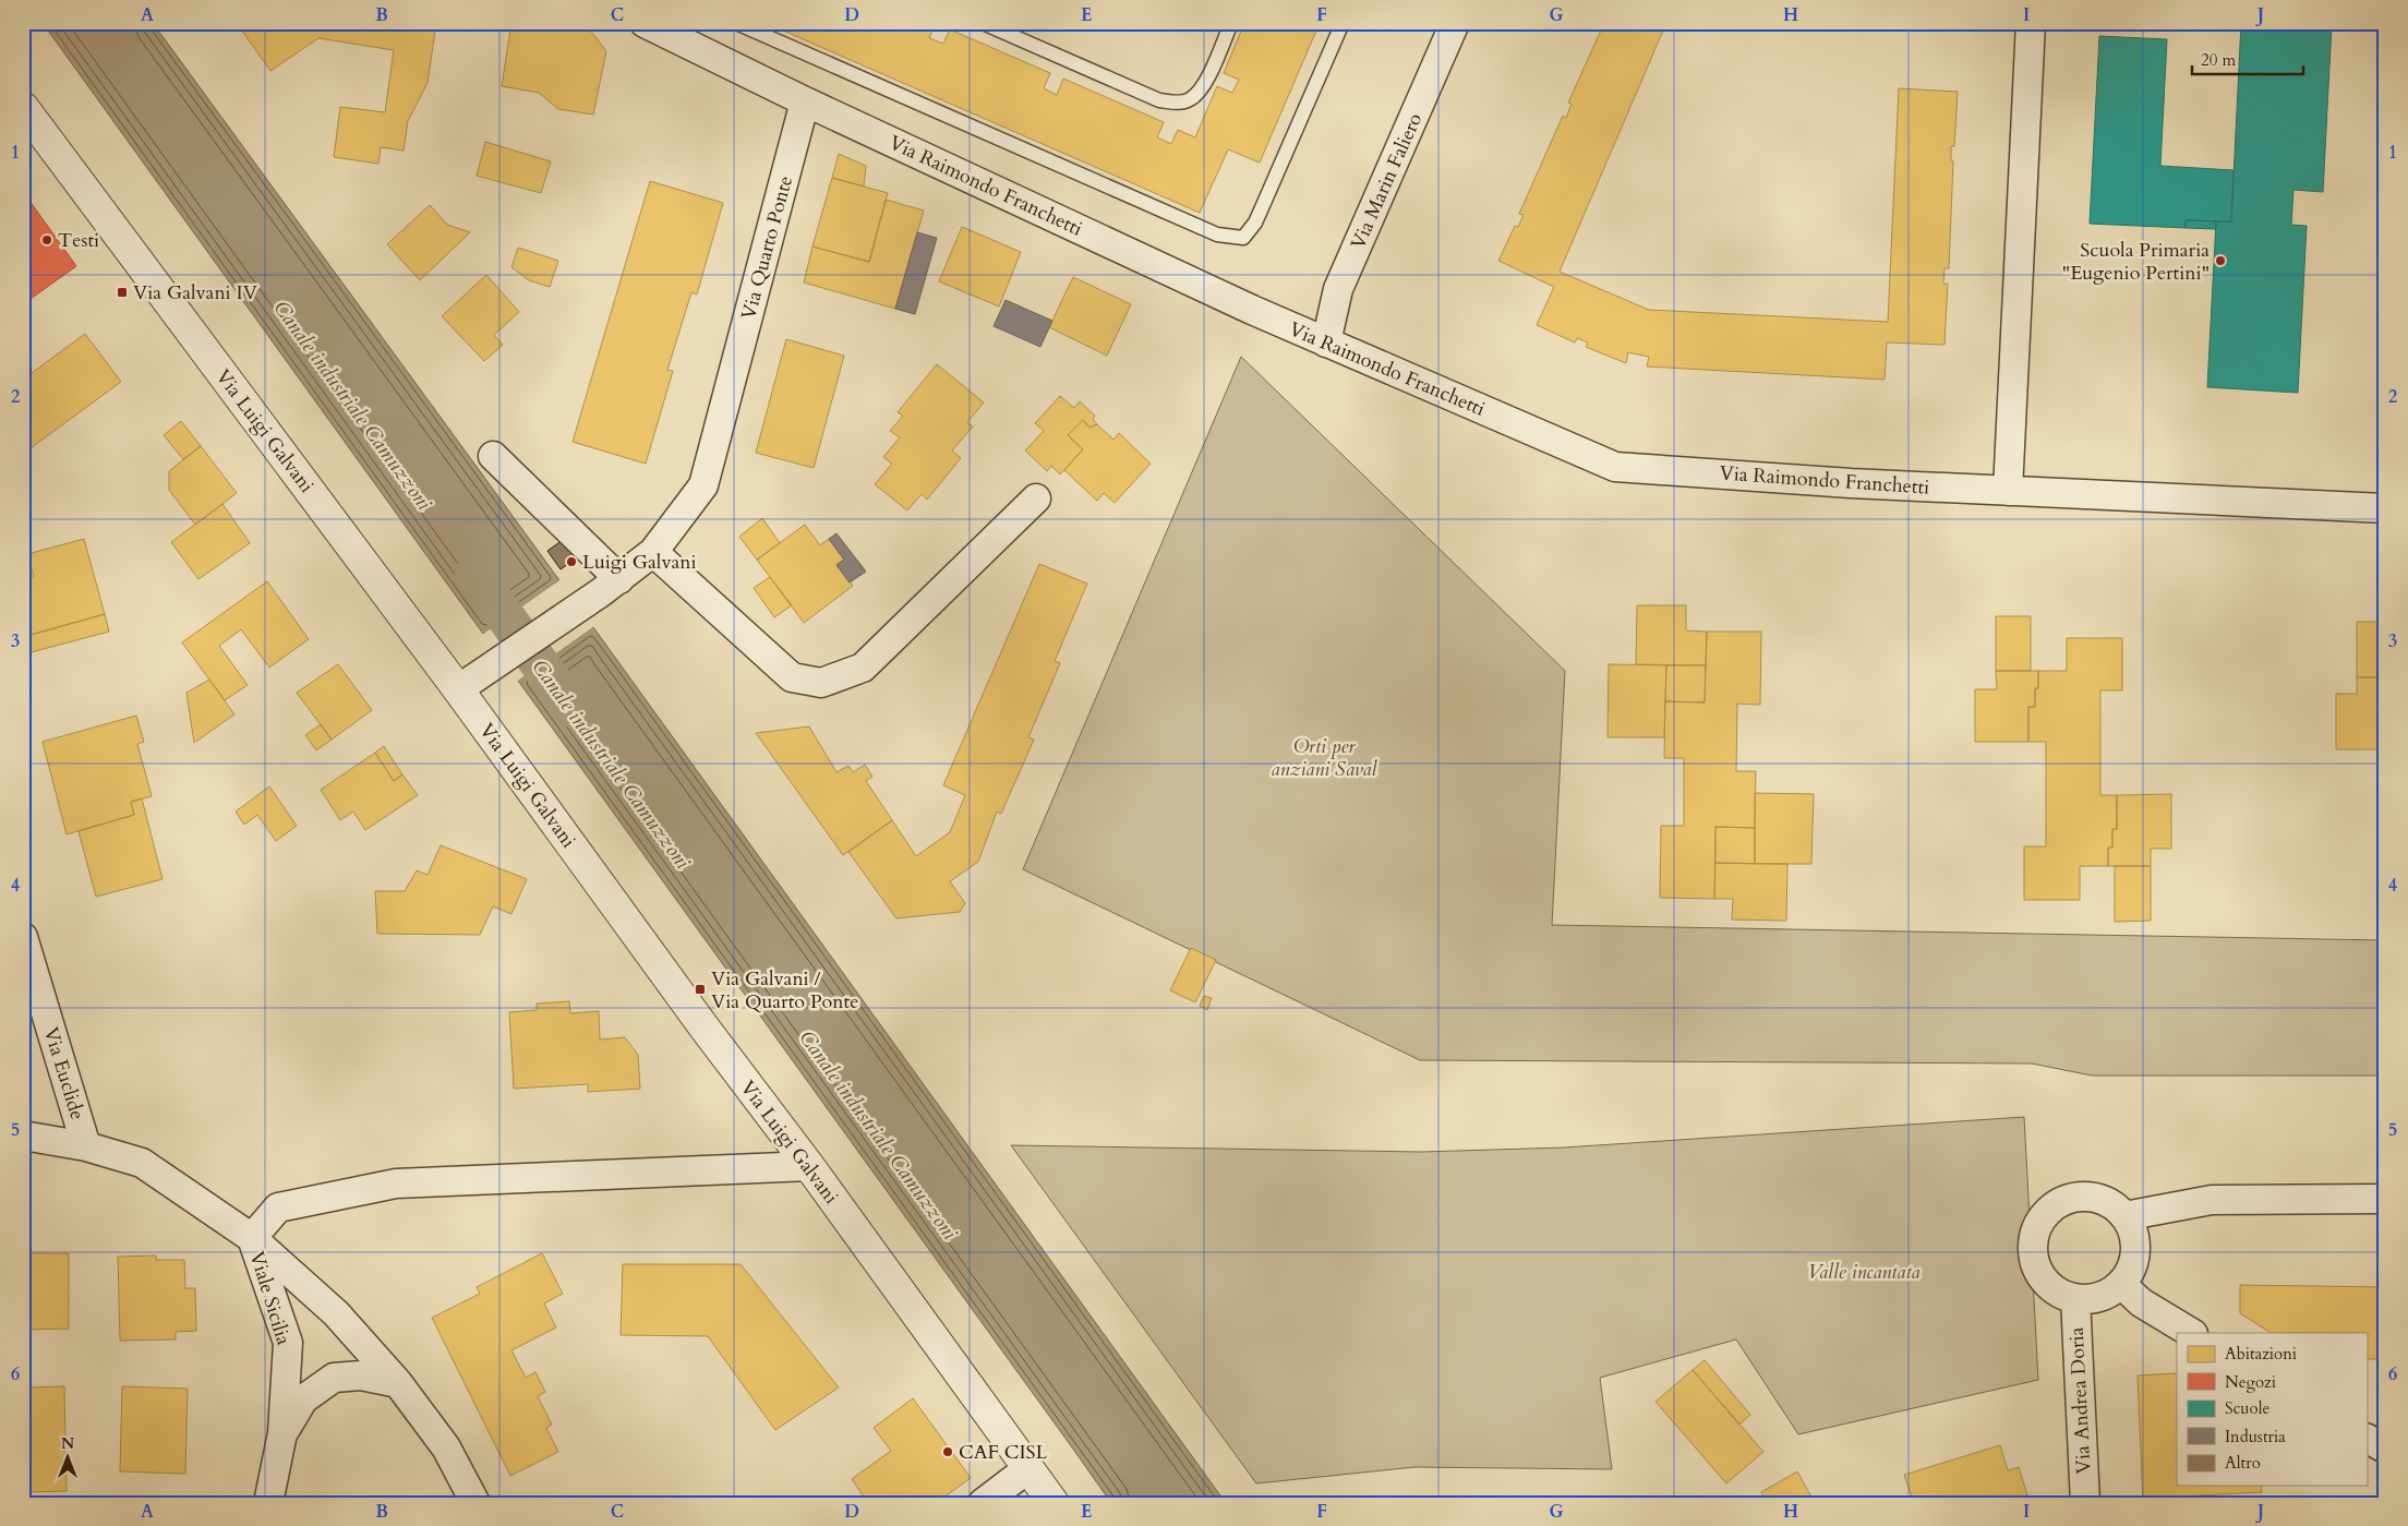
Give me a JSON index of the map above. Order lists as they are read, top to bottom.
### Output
{
  "streets": {
    "street": [
      "Via Marin Faliero",
      "Via Raimondo Franchetti",
      "Via Quarto Ponte",
      "Via Luigi Galvani",
      "Via Euclide",
      "Viale Sicilia",
      "Via Andrea Doria"
    ]
  },
  "crossings": [
    ["Via Marin Faliero", "Via Raimondo Franchetti"],
    ["Via Raimondo Franchetti", "Via Quarto Ponte"],
    ["Via Quarto Ponte", "Via Luigi Galvani"]
  ],
  "water": ["Canale industriale Camuzzoni"],
  "parks": ["Orti per anziani Saval", "Valle incantata"],
  "places": {
    "other": [
      "Testi",
      "Scuola Primaria \"Eugenio Pertini\"",
      "Luigi Galvani",
      "CAF CISL"
    ],
    "transit": ["Via Galvani IV", "Via Galvani / Via Quarto Ponte"]
  },
  "legend": [
    "Abitazioni",
    "Negozi",
    "Scuole",
    "Industria",
    "Altro"
  ],
  "scale_bar": "20 m",
  "north": "top",
  "grid": {
    "columns": [
      "A",
      "B",
      "C",
      "D",
      "E",
      "F",
      "G",
      "H",
      "I",
      "J"
    ],
    "rows": [
      "1",
      "2",
      "3",
      "4",
      "5",
      "6"
    ]
  }
}
